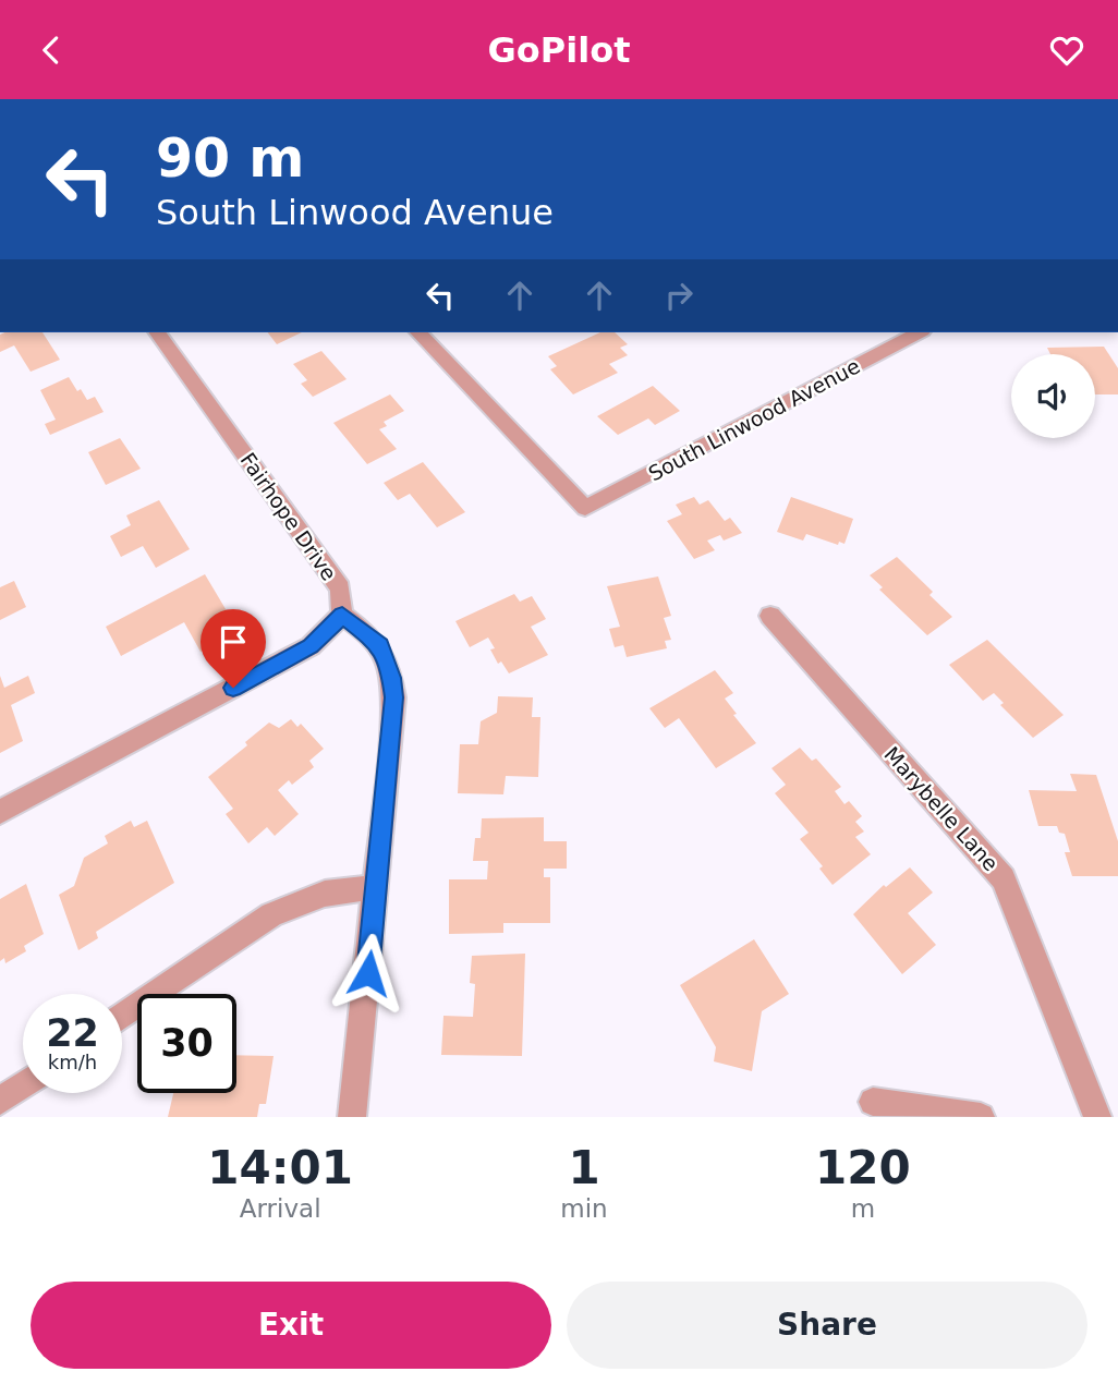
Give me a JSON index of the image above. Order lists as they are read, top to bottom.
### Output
{
  "streets": {
    "street": ["South Linwood Avenue", "Fairhope Drive", "Marybelle Lane"]
  },
  "page": {
    "header": "GoPilot",
    "turn": ["90 m", "South Linwood Avenue"],
    "speed": "22 km/h",
    "limit": "30",
    "eta": [
      "14:01",
      "Arrival",
      "1",
      "min",
      "120",
      "m"
    ],
    "buttons": ["Exit", "Share"]
  }
}
